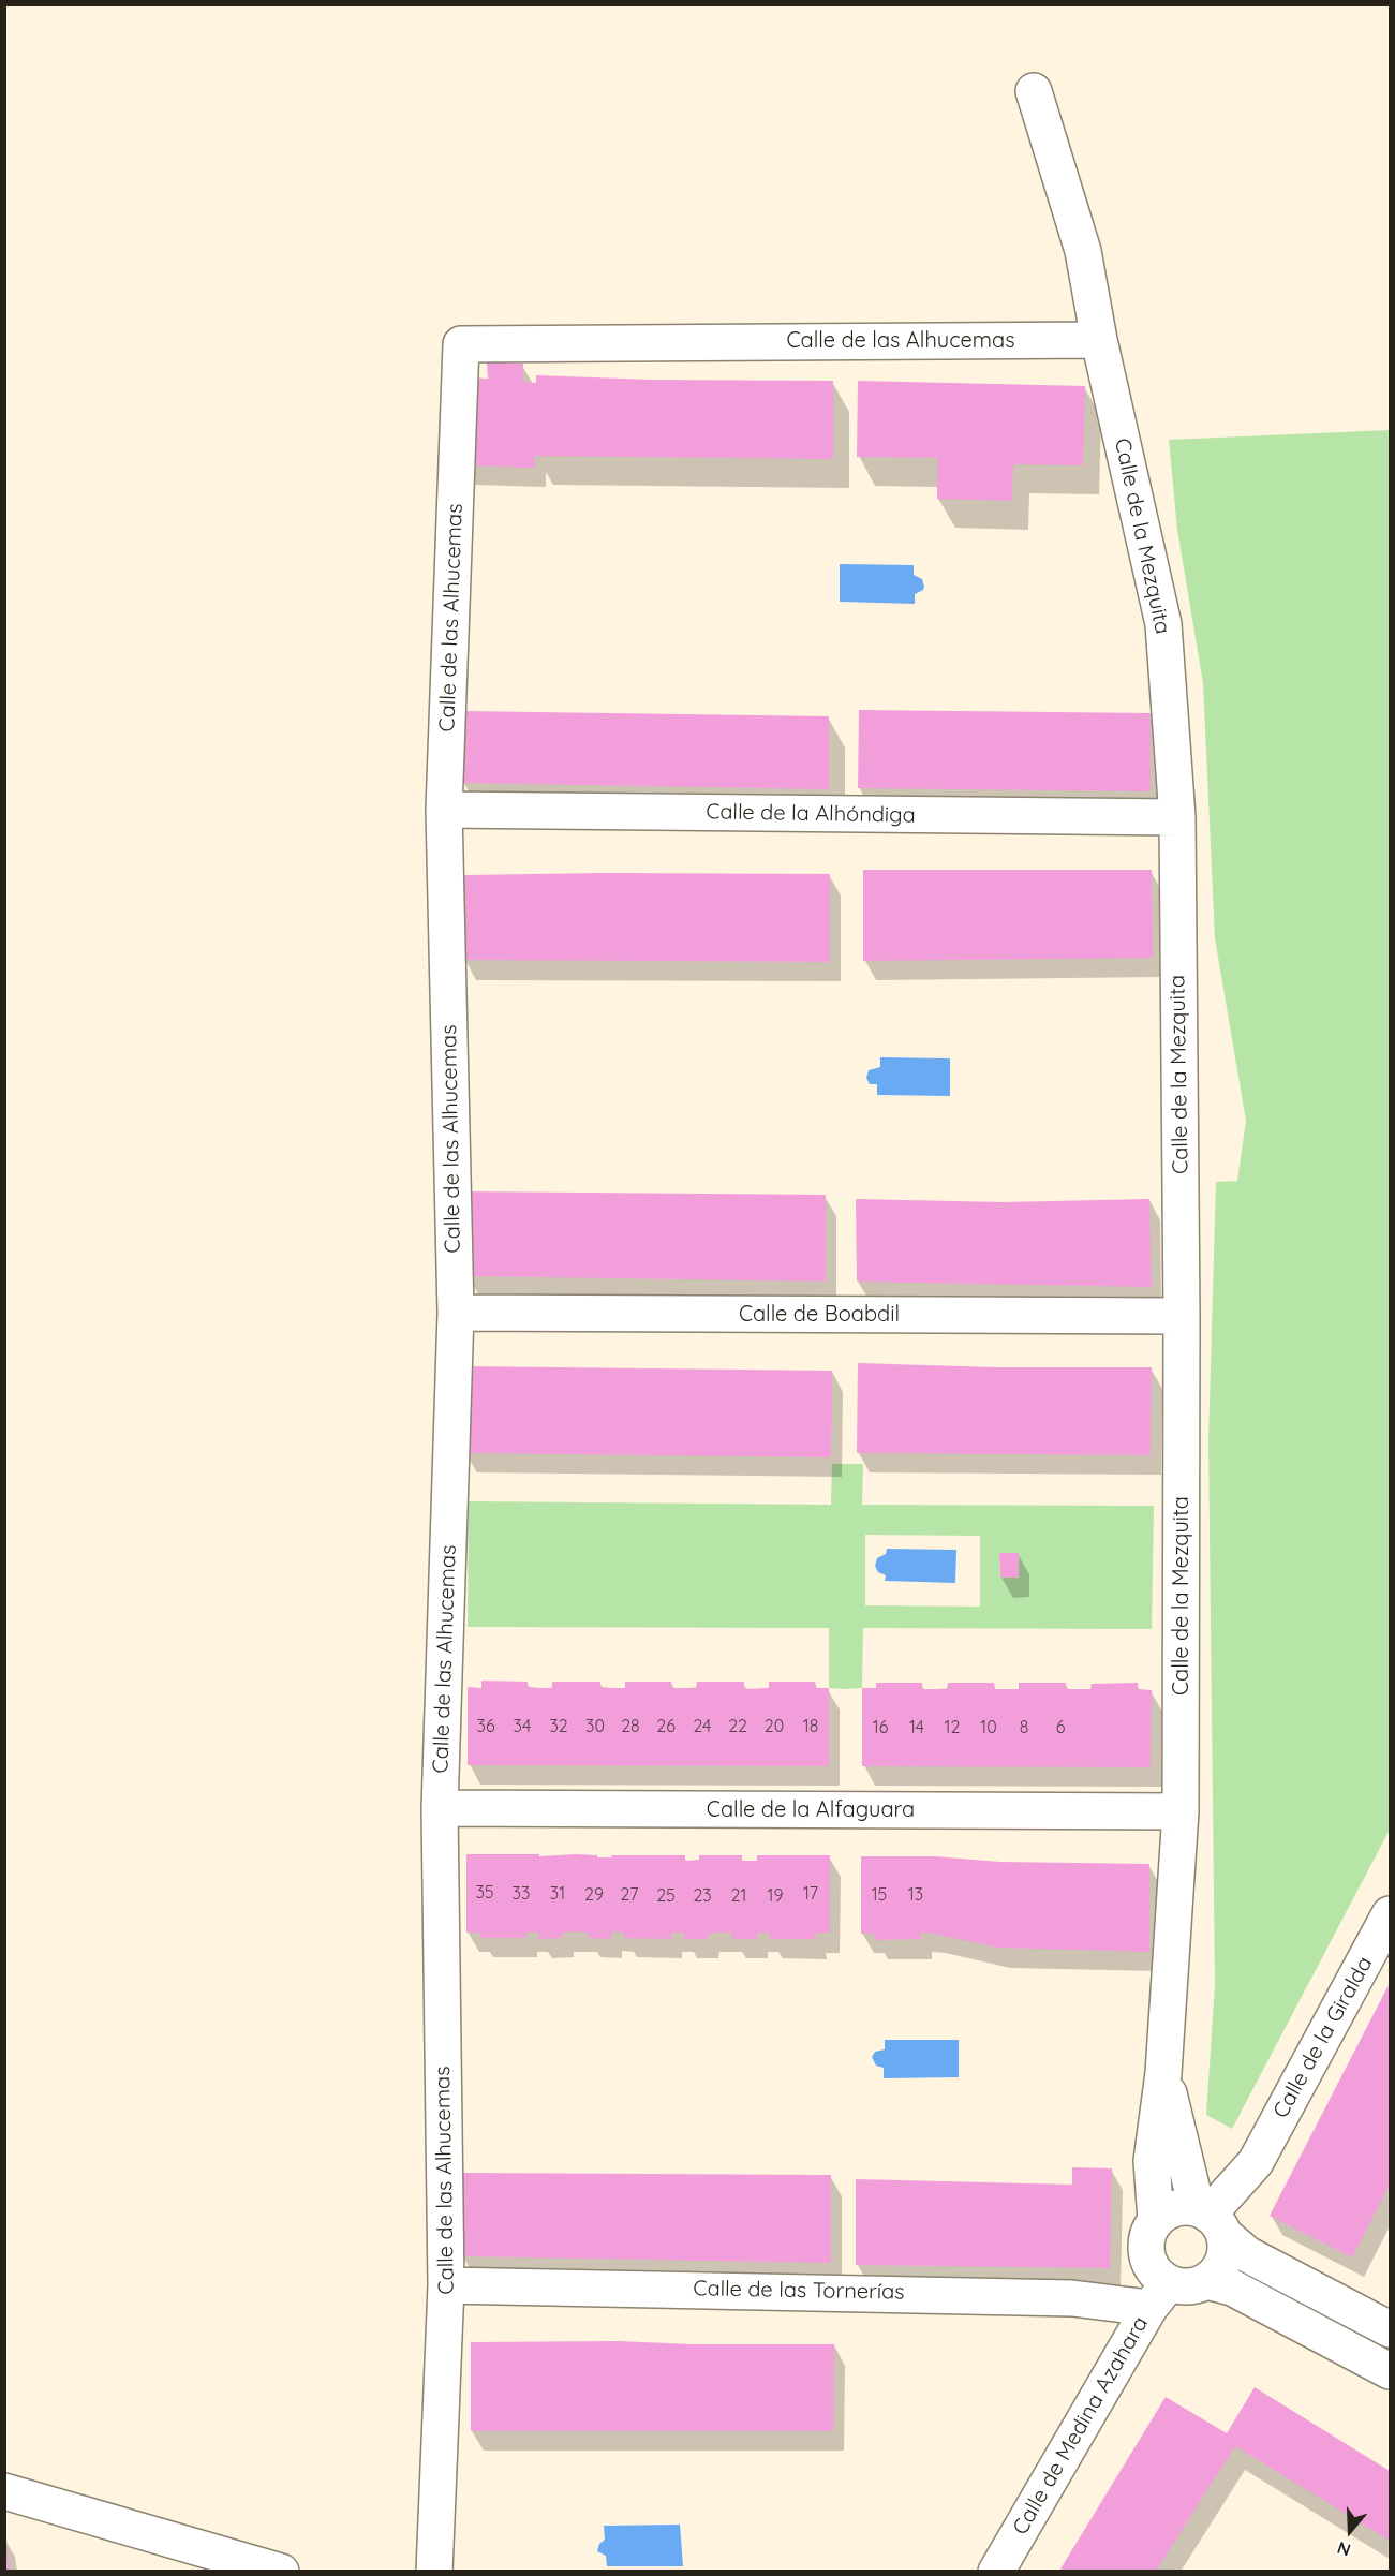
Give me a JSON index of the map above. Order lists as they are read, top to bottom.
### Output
{
  "streets": {
    "street": [
      "Calle de las Alhucemas",
      "Calle de la Mezquita",
      "Calle de la Alhóndiga",
      "Calle de Boabdil",
      "Calle de la Alfaguara",
      "Calle de la Giralda",
      "Calle de las Tornerías",
      "Calle de Medina Azahara"
    ]
  },
  "crossings": [
    ["Calle de las Alhucemas", "Calle de la Mezquita"],
    ["Calle de las Alhucemas", "Calle de la Alhóndiga"],
    ["Calle de las Alhucemas", "Calle de Boabdil"],
    ["Calle de las Alhucemas", "Calle de la Alfaguara"],
    ["Calle de las Alhucemas", "Calle de las Tornerías"],
    ["Calle de la Mezquita", "Calle de la Alhóndiga"],
    ["Calle de la Mezquita", "Calle de Boabdil"],
    ["Calle de la Mezquita", "Calle de la Alfaguara"],
    ["Calle de la Mezquita", "Calle de la Giralda"],
    ["Calle de la Mezquita", "Calle de las Tornerías"],
    ["Calle de la Mezquita", "Calle de Medina Azahara"],
    ["Calle de la Giralda", "Calle de las Tornerías"],
    ["Calle de la Giralda", "Calle de Medina Azahara"],
    ["Calle de las Tornerías", "Calle de Medina Azahara"]
  ],
  "house_numbers": [
    "36",
    "34",
    "32",
    "30",
    "28",
    "26",
    "24",
    "22",
    "20",
    "18",
    "16",
    "14",
    "12",
    "10",
    "8",
    "6",
    "35",
    "33",
    "31",
    "17",
    "29",
    "27",
    "15",
    "13",
    "25",
    "23",
    "21",
    "19"
  ],
  "north": "bottom"
}
